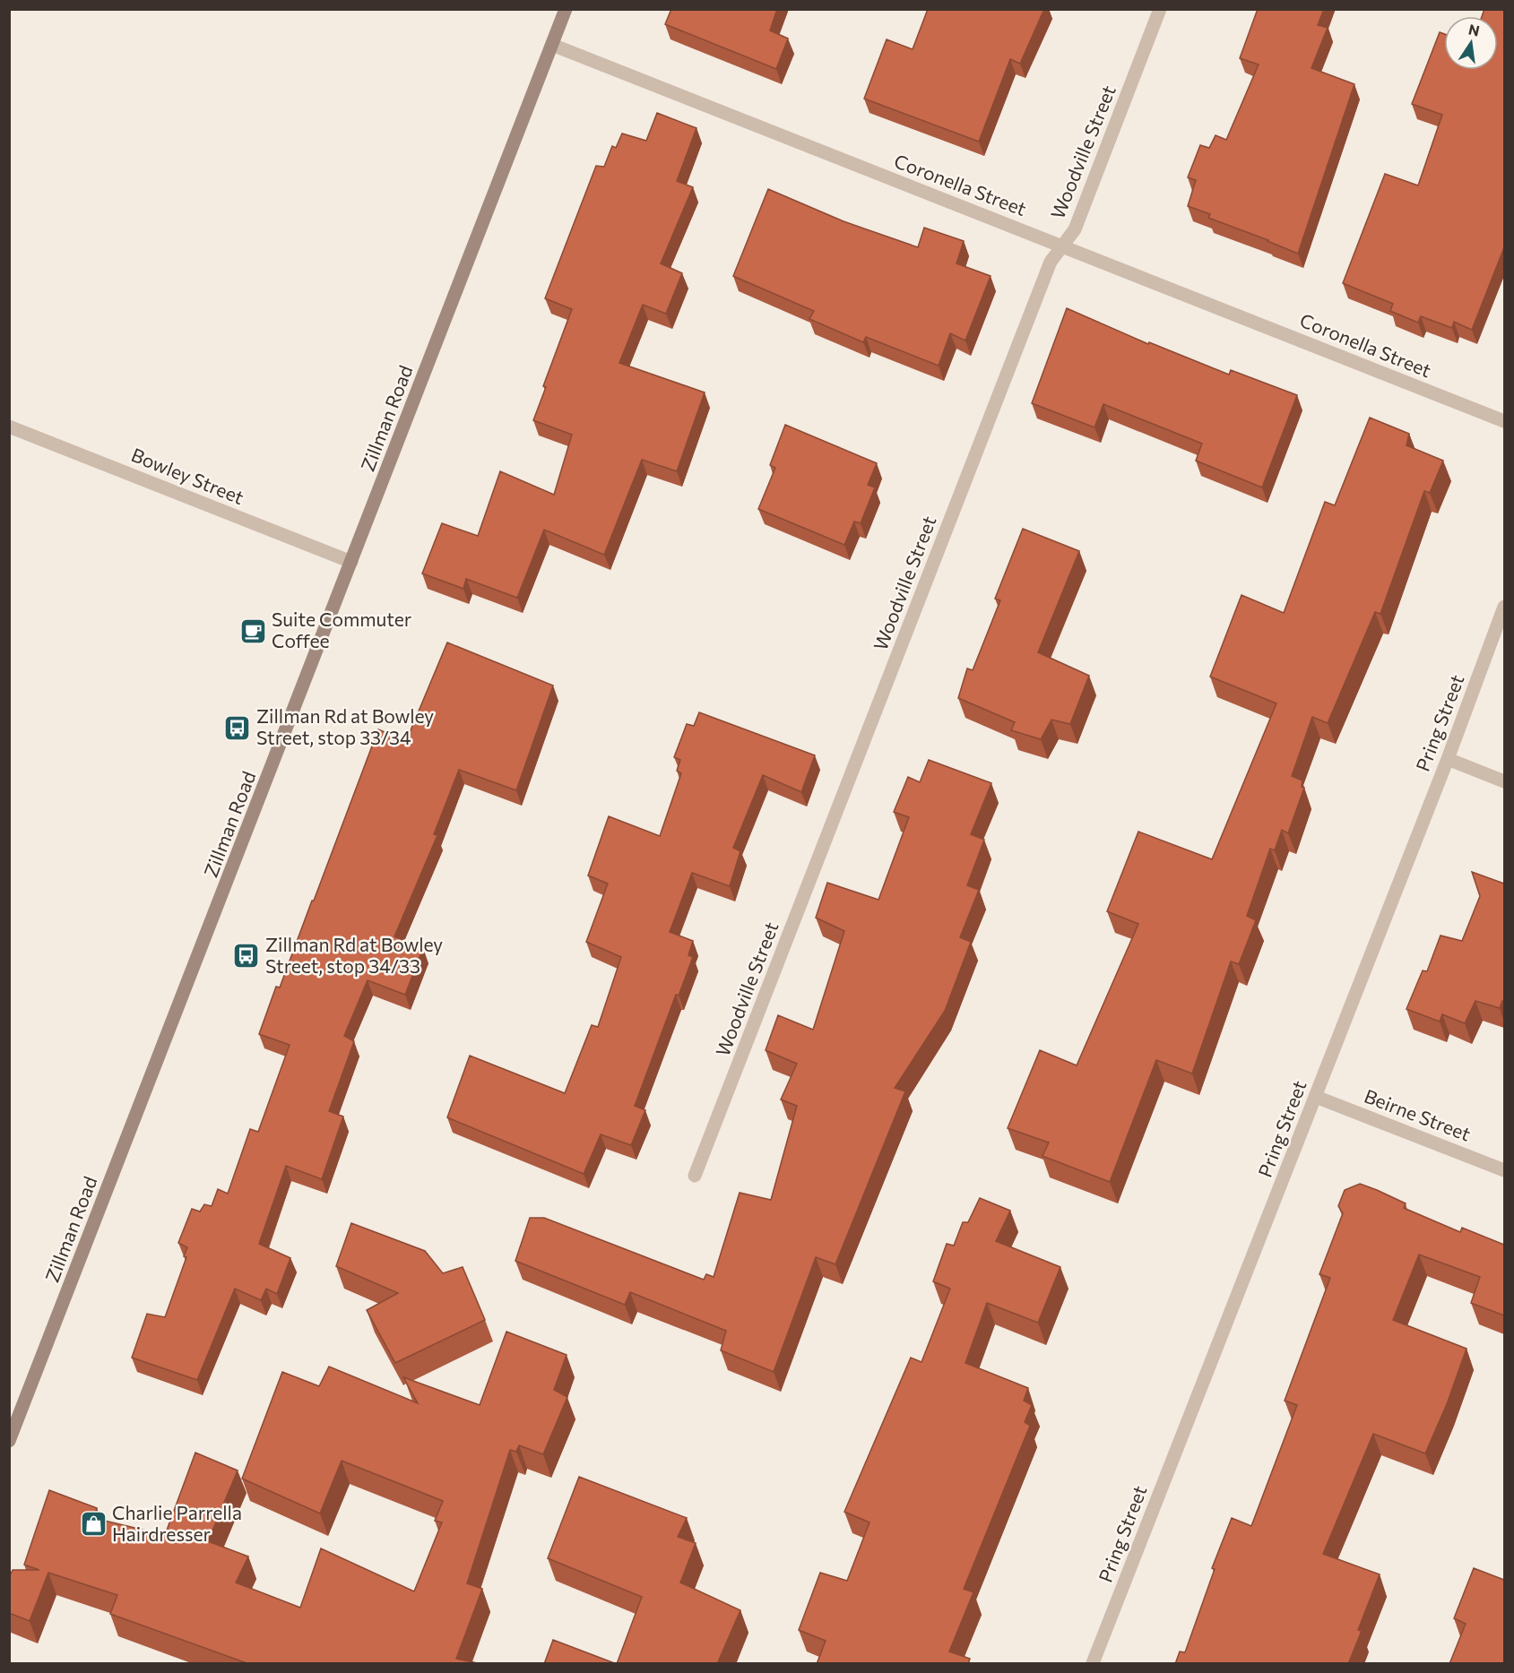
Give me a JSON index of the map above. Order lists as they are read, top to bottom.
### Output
{
  "streets": {
    "main road": ["Zillman Road"],
    "street": [
      "Woodville Street",
      "Coronella Street",
      "Bowley Street",
      "Pring Street",
      "Beirne Street"
    ]
  },
  "crossings": [
    ["Woodville Street", "Coronella Street"],
    ["Coronella Street", "Zillman Road"],
    ["Zillman Road", "Bowley Street"],
    ["Pring Street", "Beirne Street"]
  ],
  "places": {
    "cafe": ["Suite Commuter Coffee"],
    "bus stop": ["Zillman Rd at Bowley Street, stop 33/34", "Zillman Rd at Bowley Street, stop 34/33"],
    "shop": ["Charlie Parrella Hairdresser"]
  },
  "north": "top"
}
